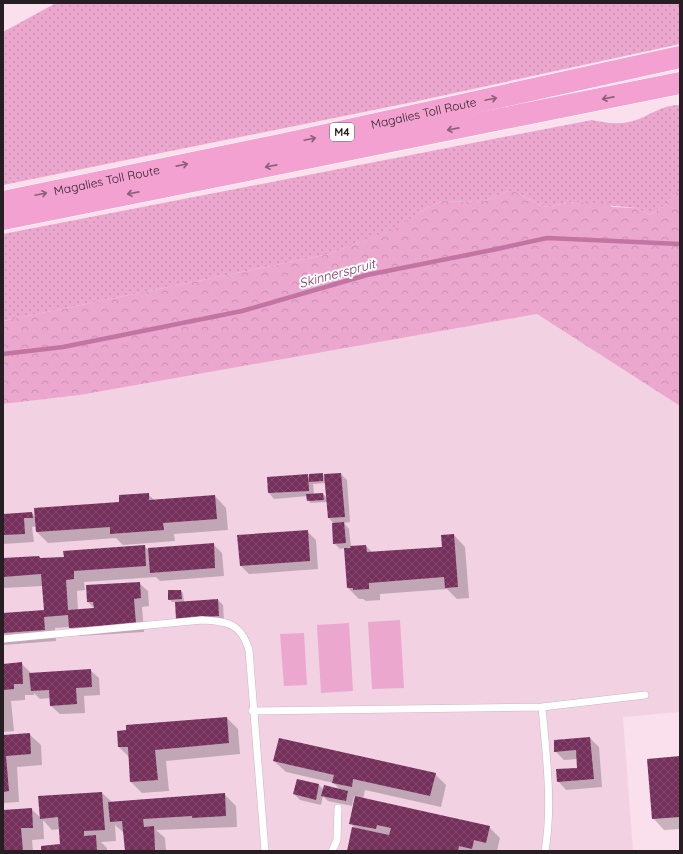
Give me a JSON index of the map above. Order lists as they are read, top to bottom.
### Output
{
  "streets": {
    "highway": ["Magalies Toll Route", "M4"]
  },
  "water": ["Skinnerspruit"]
}
